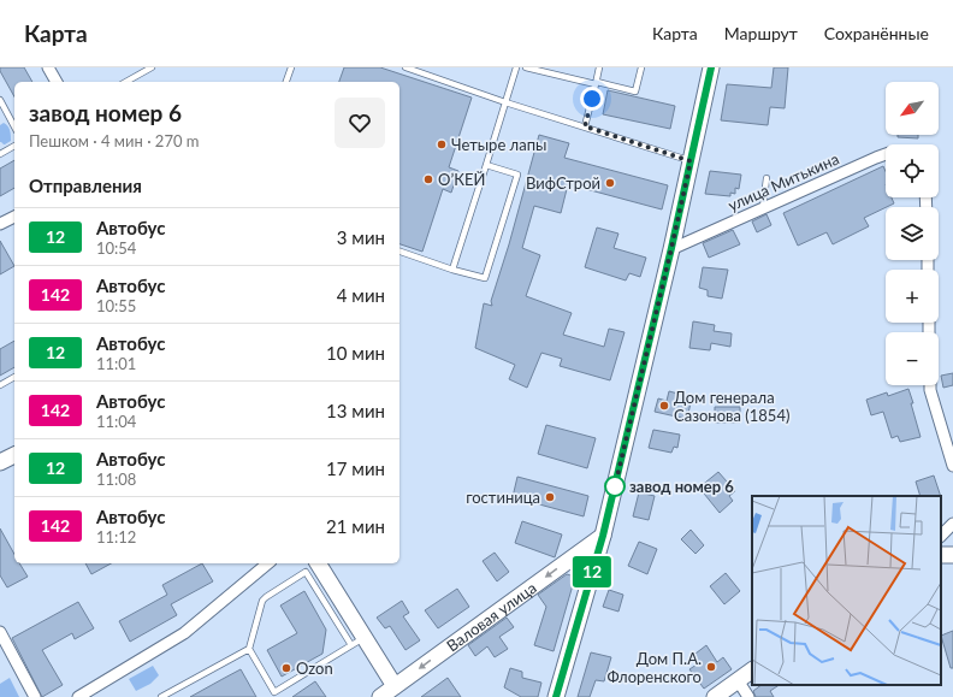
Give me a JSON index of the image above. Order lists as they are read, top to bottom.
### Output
{
  "streets": {
    "main road": ["Валовая улица"],
    "street": ["улица Митькина"]
  },
  "one_way": ["Валовая улица"],
  "places": [
    "Четыре лапы",
    "О’КЕЙ",
    "ВифСтрой",
    "Дом генерала Сазонова (1854)",
    "завод номер 6",
    "гостиница",
    "Дом П.А. Флоренского",
    "Ozon"
  ],
  "lines": ["bus line 12"],
  "north": "bottom left",
  "page": {
    "header": "Карта",
    "nav": ["Карта", "Маршрут", "Сохранённые"],
    "on_map": "12",
    "map_buttons": ["+", "−"],
    "heading": [
      ["завод номер 6", "Пешком · 4 мин · 270 m"],
      "Отправления"
    ],
    "list": [
      {
        "mark": "12",
        "name": "Автобус",
        "note": "10:54",
        "value": "3 мин"
      },
      {
        "mark": "142",
        "name": "Автобус",
        "note": "10:55",
        "value": "4 мин"
      },
      {
        "mark": "12",
        "name": "Автобус",
        "note": "11:01",
        "value": "10 мин"
      },
      {
        "mark": "142",
        "name": "Автобус",
        "note": "11:04",
        "value": "13 мин"
      },
      {
        "mark": "12",
        "name": "Автобус",
        "note": "11:08",
        "value": "17 мин"
      },
      {
        "mark": "142",
        "name": "Автобус",
        "note": "11:12",
        "value": "21 мин"
      }
    ]
  }
}
